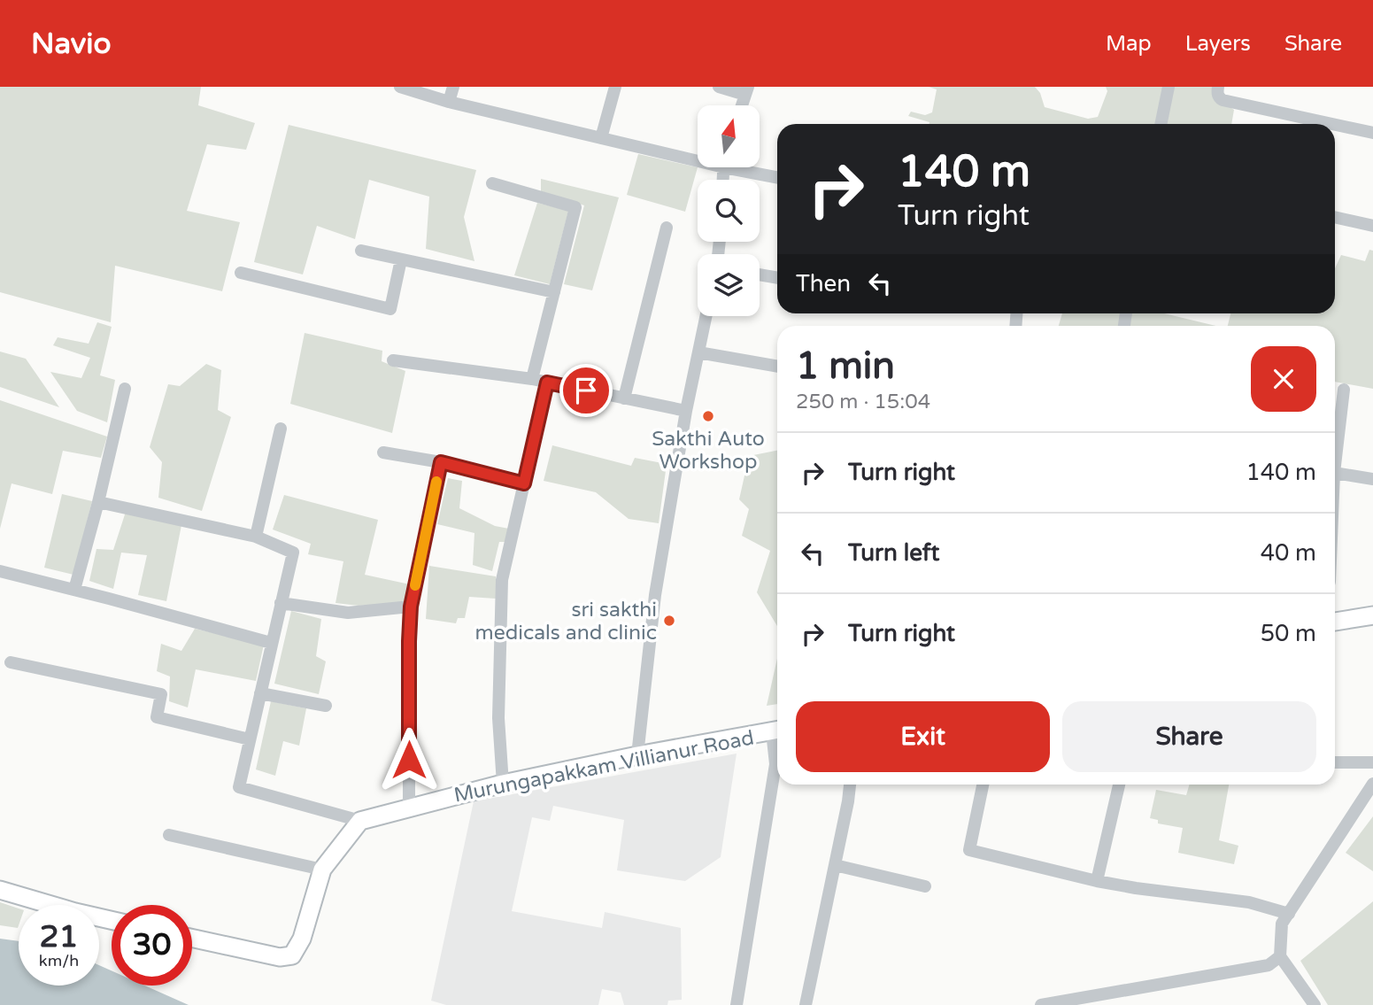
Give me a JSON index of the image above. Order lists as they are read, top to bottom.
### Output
{
  "streets": {
    "main road": ["Murungapakkam Villianur Road"]
  },
  "places": ["Sakthi Auto Workshop", "sri sakthi medicals and clinic"],
  "north": "top",
  "page": {
    "header": "Navio",
    "nav": ["Map", "Layers", "Share"],
    "turn": ["140 m", "Turn right"],
    "then": "Then",
    "heading": ["1 min", "250 m · 15:04"],
    "list": [
      {
        "name": "Turn right",
        "value": "140 m"
      },
      {
        "name": "Turn left",
        "value": "40 m"
      },
      {
        "name": "Turn right",
        "value": "50 m"
      }
    ],
    "buttons": ["Exit", "Share"],
    "speed": "21 km/h",
    "limit": "30"
  }
}
